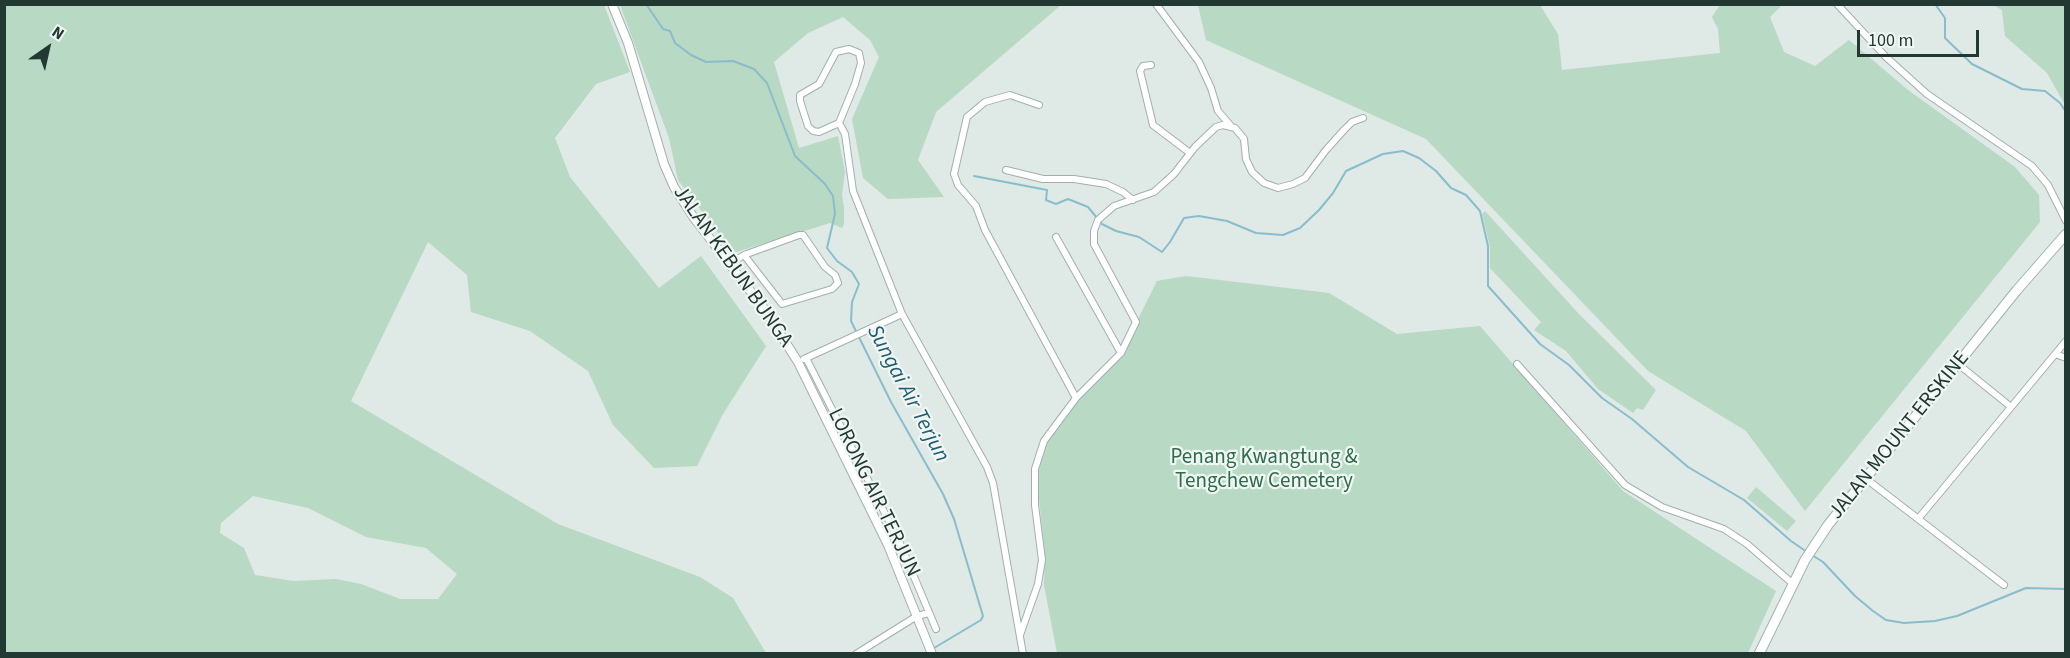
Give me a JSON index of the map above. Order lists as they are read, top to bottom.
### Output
{
  "streets": {
    "main road": ["JALAN MOUNT ERSKINE"],
    "street": ["JALAN KEBUN BUNGA", "LORONG AIR TERJUN"]
  },
  "water": ["Sungai Air Terjun"],
  "parks": ["Penang Kwangtung & Tengchew Cemetery"],
  "scale_bar": "100 m",
  "north": "top right"
}
